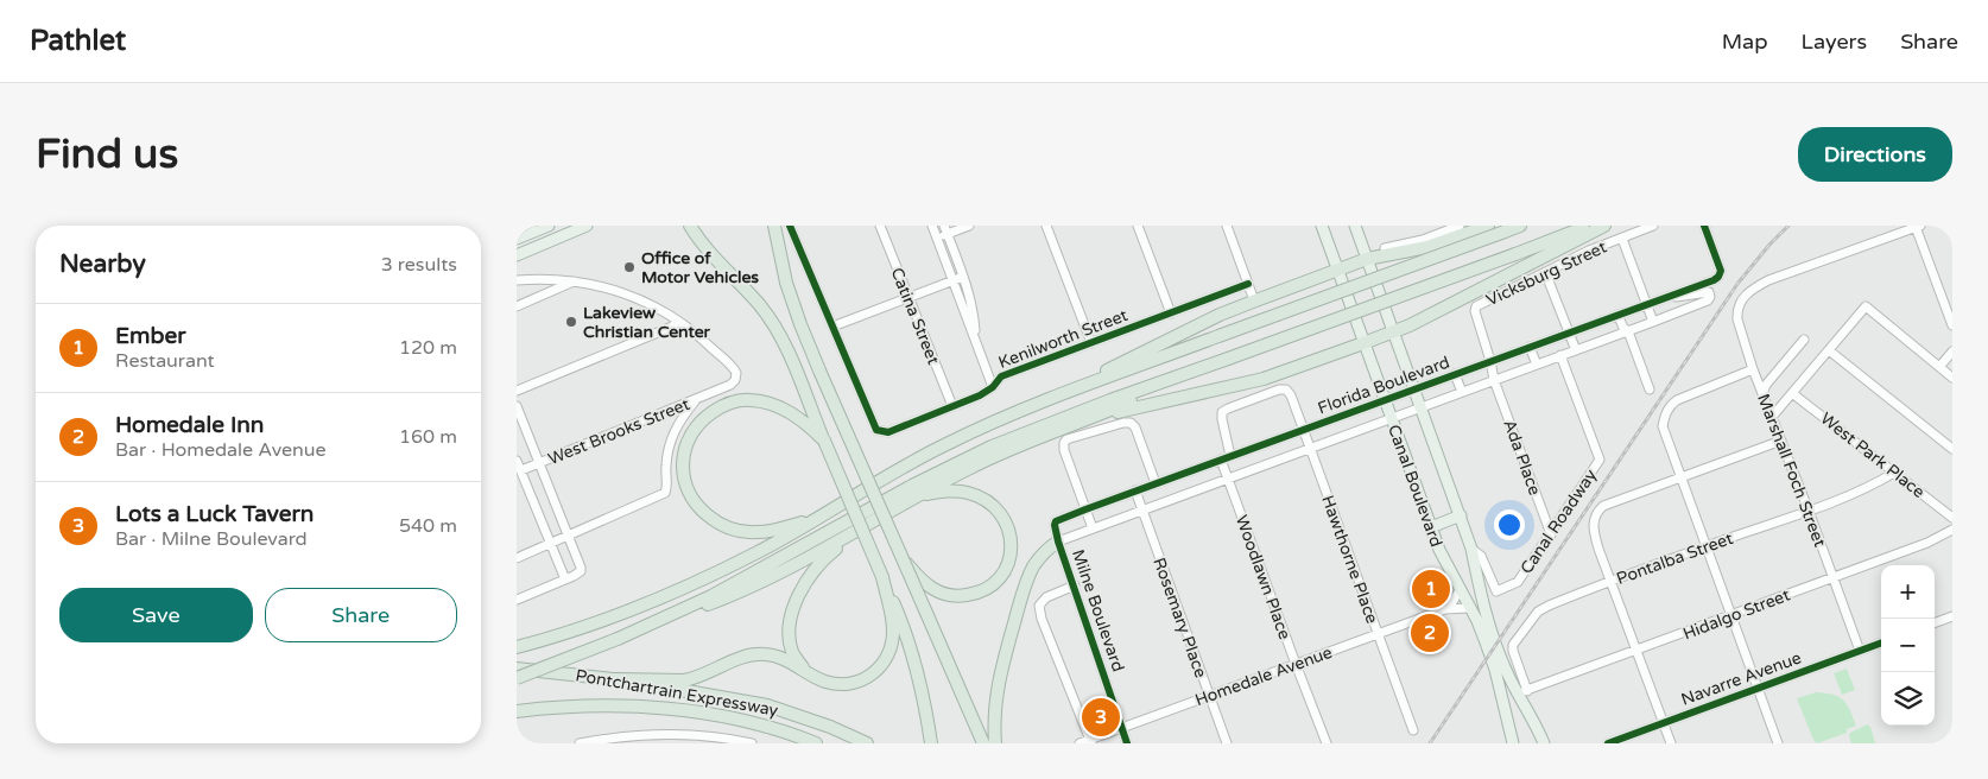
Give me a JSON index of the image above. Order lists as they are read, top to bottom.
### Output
{
  "streets": {
    "highway": ["Pontchartrain Expressway"],
    "main road": ["Canal Boulevard"],
    "street": [
      "Vicksburg Street",
      "Catina Street",
      "Kenilworth Street",
      "Florida Boulevard",
      "West Brooks Street",
      "West Park Place",
      "Ada Place",
      "Marshall Foch Street",
      "Canal Roadway",
      "Pontalba Street",
      "Hawthorne Place",
      "Woodlawn Place",
      "Milne Boulevard",
      "Hidalgo Street",
      "Rosemary Place",
      "Homedale Avenue",
      "Navarre Avenue"
    ]
  },
  "crossings": [
    ["Vicksburg Street", "Florida Boulevard"],
    ["Vicksburg Street", "Ada Place"],
    ["Catina Street", "Kenilworth Street"],
    ["Florida Boulevard", "Ada Place"],
    ["Florida Boulevard", "Canal Boulevard"],
    ["Florida Boulevard", "Canal Roadway"],
    ["Florida Boulevard", "Hawthorne Place"],
    ["Florida Boulevard", "Woodlawn Place"],
    ["Florida Boulevard", "Milne Boulevard"],
    ["Florida Boulevard", "Rosemary Place"],
    ["West Park Place", "Pontalba Street"],
    ["Ada Place", "Canal Roadway"],
    ["Marshall Foch Street", "Pontalba Street"],
    ["Marshall Foch Street", "Hidalgo Street"],
    ["Marshall Foch Street", "Navarre Avenue"],
    ["Canal Boulevard", "Canal Roadway"],
    ["Canal Boulevard", "Pontalba Street"],
    ["Canal Boulevard", "Hidalgo Street"],
    ["Canal Boulevard", "Homedale Avenue"],
    ["Pontalba Street", "Hidalgo Street"],
    ["Hawthorne Place", "Woodlawn Place"],
    ["Hawthorne Place", "Homedale Avenue"],
    ["Woodlawn Place", "Homedale Avenue"],
    ["Milne Boulevard", "Homedale Avenue"],
    ["Rosemary Place", "Homedale Avenue"]
  ],
  "places": ["Office of Motor Vehicles", "Lakeview Christian Center"],
  "page": {
    "header": "Pathlet",
    "nav": ["Map", "Layers", "Share"],
    "buttons": [
      "Directions",
      ["Save", "Share"]
    ],
    "title": "Find us",
    "heading": ["Nearby", "3 results"],
    "list": [
      {
        "mark": "1",
        "name": "Ember",
        "note": "Restaurant",
        "value": "120 m"
      },
      {
        "mark": "2",
        "name": "Homedale Inn",
        "note": "Bar · Homedale Avenue",
        "value": "160 m"
      },
      {
        "mark": "3",
        "name": "Lots a Luck Tavern",
        "note": "Bar · Milne Boulevard",
        "value": "540 m"
      }
    ],
    "map_buttons": ["+", "−"],
    "pins": ["1", "2", "3"]
  }
}
